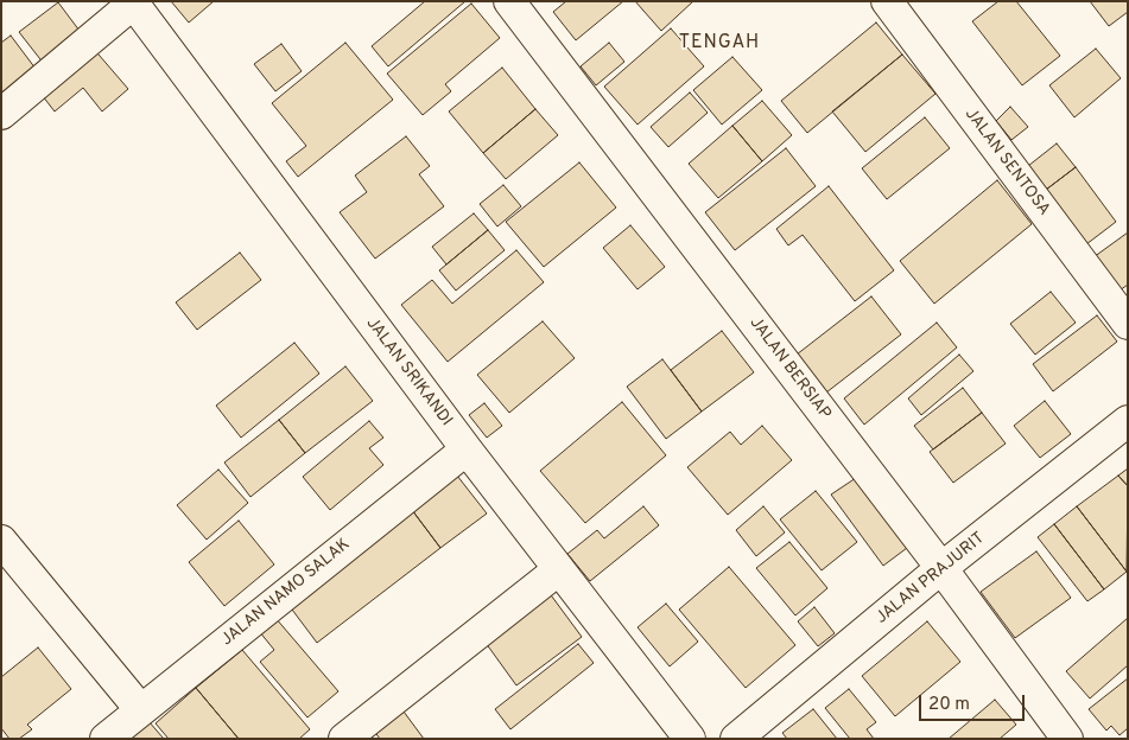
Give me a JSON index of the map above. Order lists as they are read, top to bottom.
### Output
{
  "streets": {
    "street": [
      "JALAN SENTOSA",
      "JALAN BERSIAP",
      "JALAN SRIKANDI",
      "JALAN PRAJURIT",
      "JALAN NAMO SALAK"
    ]
  },
  "crossings": [
    ["JALAN BERSIAP", "JALAN PRAJURIT"],
    ["JALAN SRIKANDI", "JALAN NAMO SALAK"]
  ],
  "districts": ["TENGAH"],
  "scale_bar": "20 m"
}
